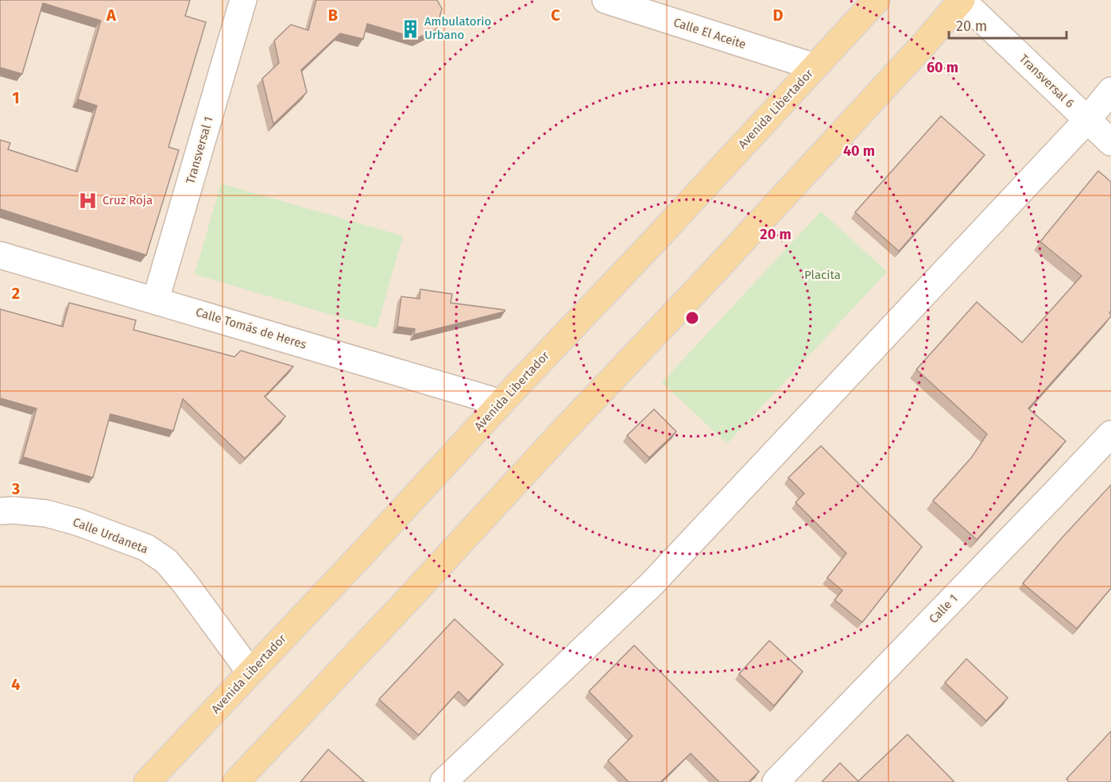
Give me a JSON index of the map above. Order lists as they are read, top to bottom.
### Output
{
  "streets": {
    "main road": ["Avenida Libertador"],
    "street": [
      "Calle El Aceite",
      "Transversal 6",
      "Transversal 1",
      "Calle Tomás de Heres",
      "Calle Urdaneta",
      "Calle 1"
    ]
  },
  "crossings": [
    ["Calle El Aceite", "Avenida Libertador"],
    ["Avenida Libertador", "Calle Tomás de Heres"],
    ["Avenida Libertador", "Calle Urdaneta"],
    ["Transversal 1", "Calle Tomás de Heres"]
  ],
  "parks": ["Placita"],
  "places": {
    "building": ["Ambulatorio Urbano"],
    "hospital": ["Cruz Roja"]
  },
  "scale_bar": "20 m",
  "grid": {
    "columns": [
      "A",
      "B",
      "C",
      "D"
    ],
    "rows": [
      "1",
      "2",
      "3",
      "4"
    ]
  },
  "rings": ["60 m", "40 m", "20 m"]
}
